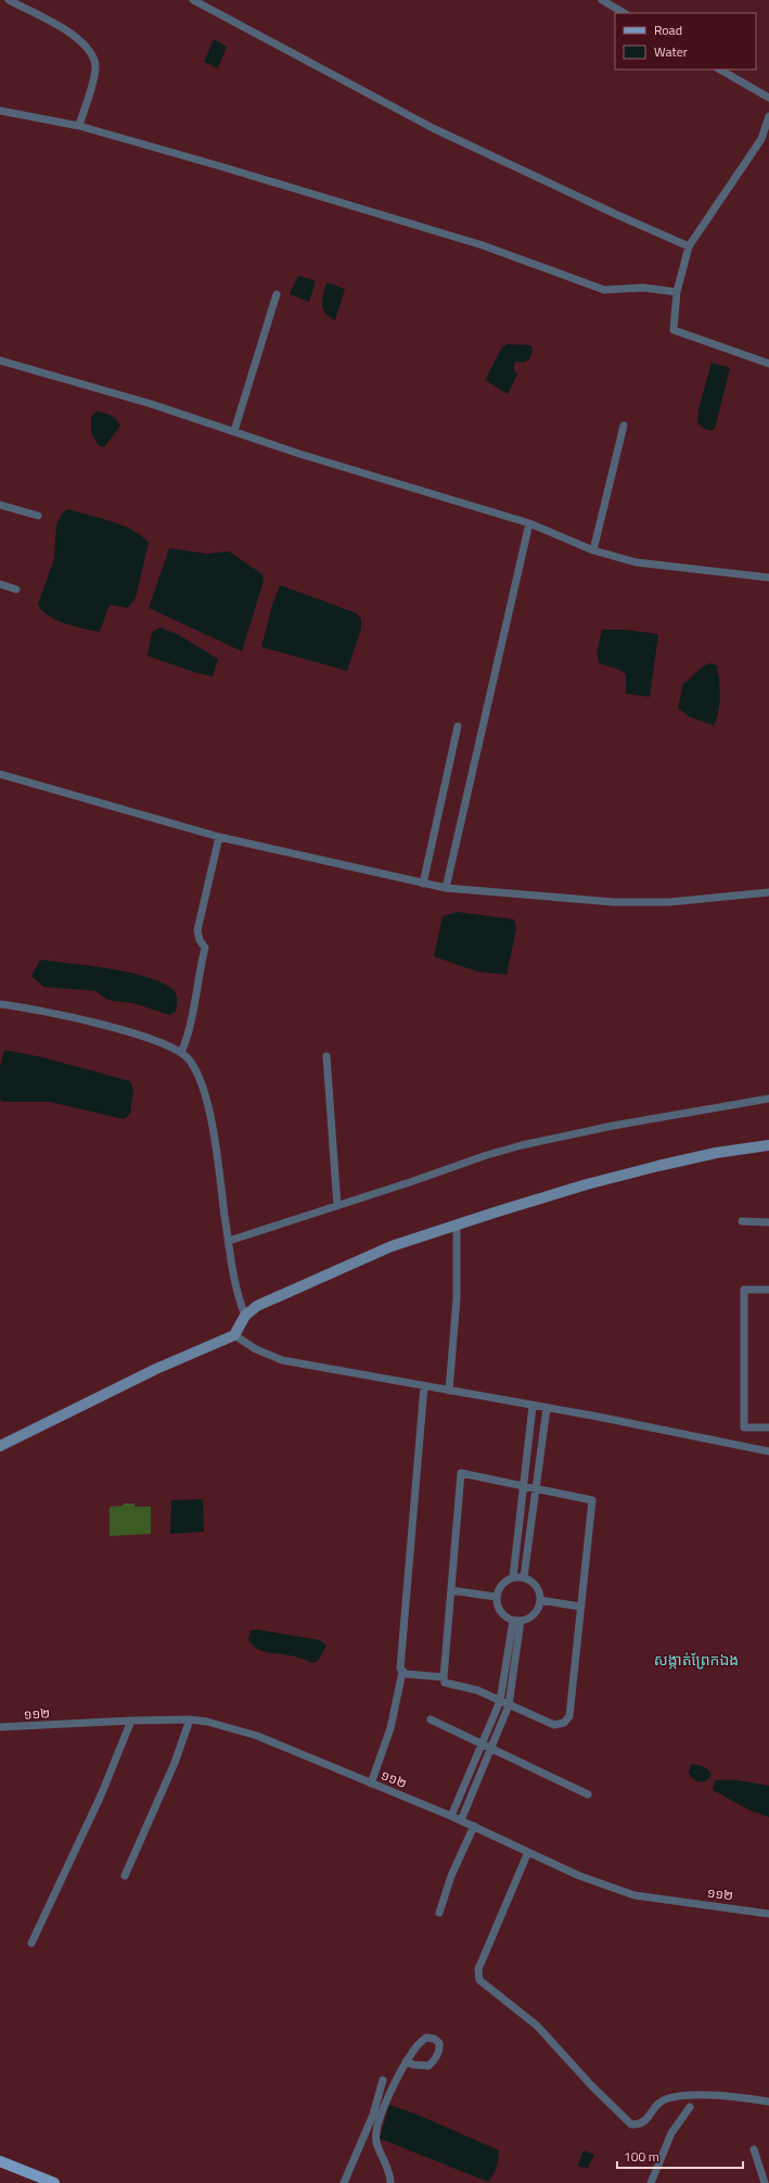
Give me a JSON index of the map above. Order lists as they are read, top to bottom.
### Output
{
  "streets": {
    "street": ["១១២"]
  },
  "districts": ["សង្កាត់ព្រែកឯង"],
  "legend": ["Road", "Water"],
  "scale_bar": "100 m"
}
